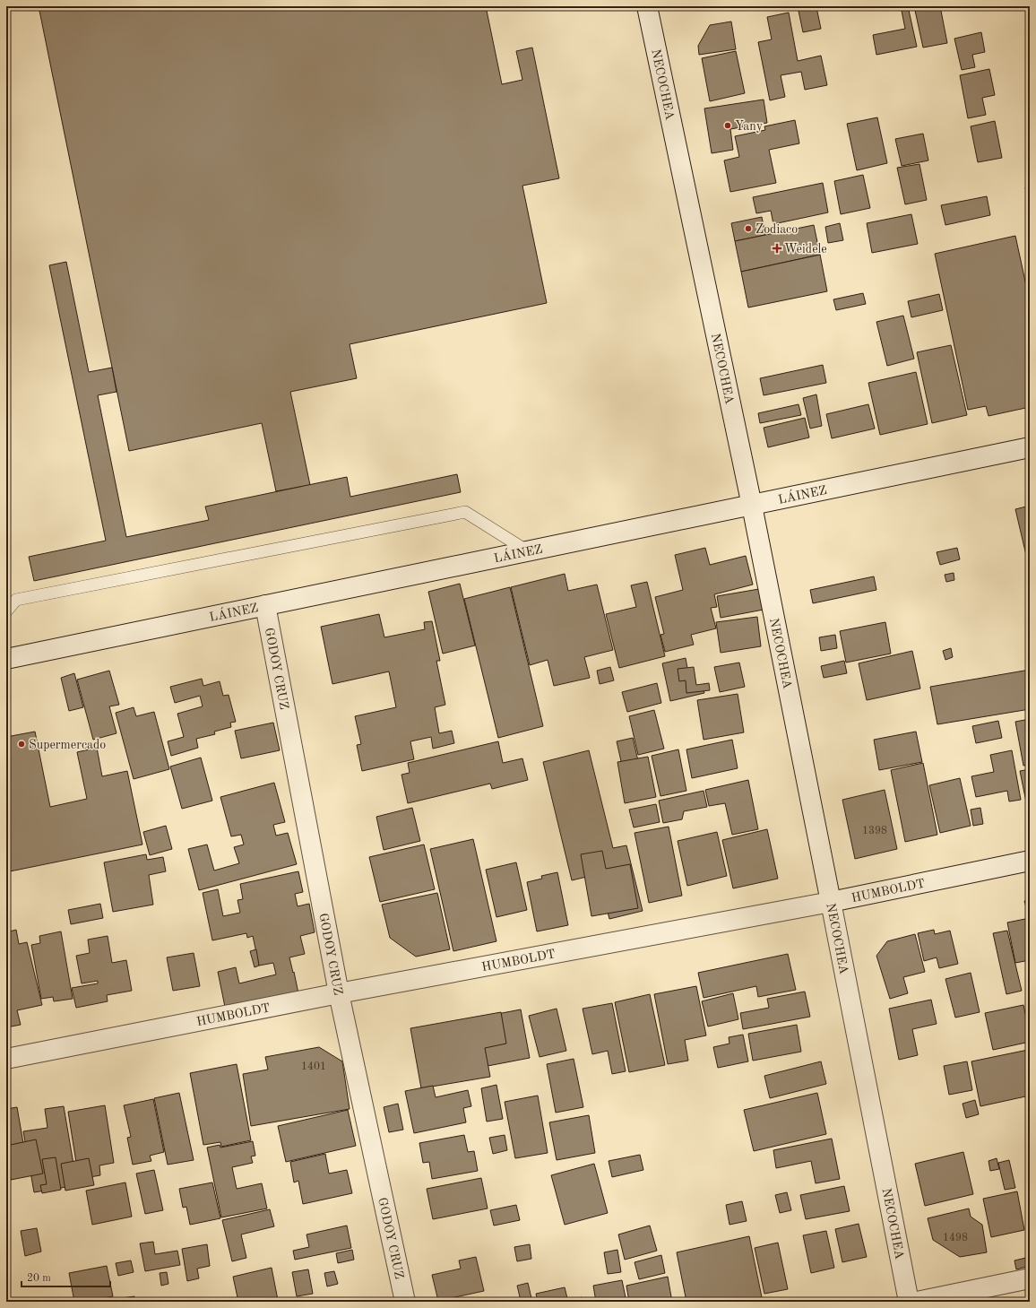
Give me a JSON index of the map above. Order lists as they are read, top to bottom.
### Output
{
  "streets": {
    "main road": [
      "NECOCHEA",
      "LÁINEZ",
      "GODOY CRUZ",
      "HUMBOLDT"
    ]
  },
  "crossings": [
    ["NECOCHEA", "LÁINEZ"],
    ["NECOCHEA", "HUMBOLDT"],
    ["LÁINEZ", "GODOY CRUZ"],
    ["GODOY CRUZ", "HUMBOLDT"]
  ],
  "places": {
    "other": ["Yany", "Zodiaco", "Supermercado"],
    "health": ["Weidele"]
  },
  "house_numbers": ["1398", "1401", "1498"],
  "scale_bar": "20 m"
}
